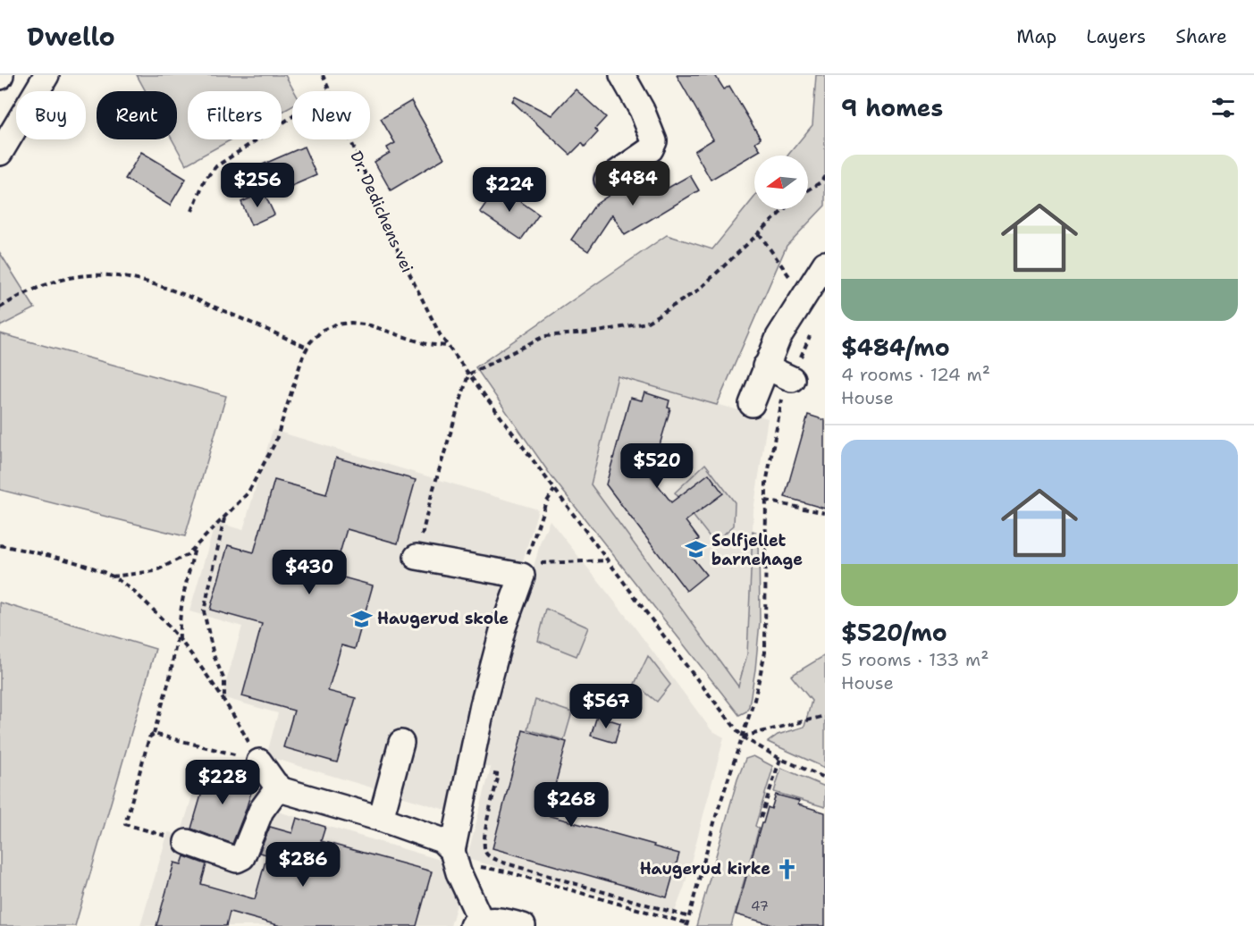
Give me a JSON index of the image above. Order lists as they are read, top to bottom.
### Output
{
  "streets": {
    "path": ["Dr. Dedichens vei"]
  },
  "places": {
    "school or university": ["Solfjellet barnehage", "Haugerud skole"],
    "church": ["Haugerud kirke"]
  },
  "house_numbers": ["47"],
  "north": "left",
  "page": {
    "header": "Dwello",
    "nav": ["Map", "Layers", "Share"],
    "heading": "9 homes",
    "chip": [
      "Buy",
      "Rent",
      "Filters",
      "New"
    ],
    "list": [
      {
        "name": "$484/mo",
        "note": "4 rooms · 124 m² · House"
      },
      {
        "name": "$520/mo",
        "note": "5 rooms · 133 m² · House"
      }
    ],
    "price": [
      "$484",
      "$256",
      "$224",
      "$520",
      "$430",
      "$567",
      "$228",
      "$268",
      "$286"
    ]
  }
}
